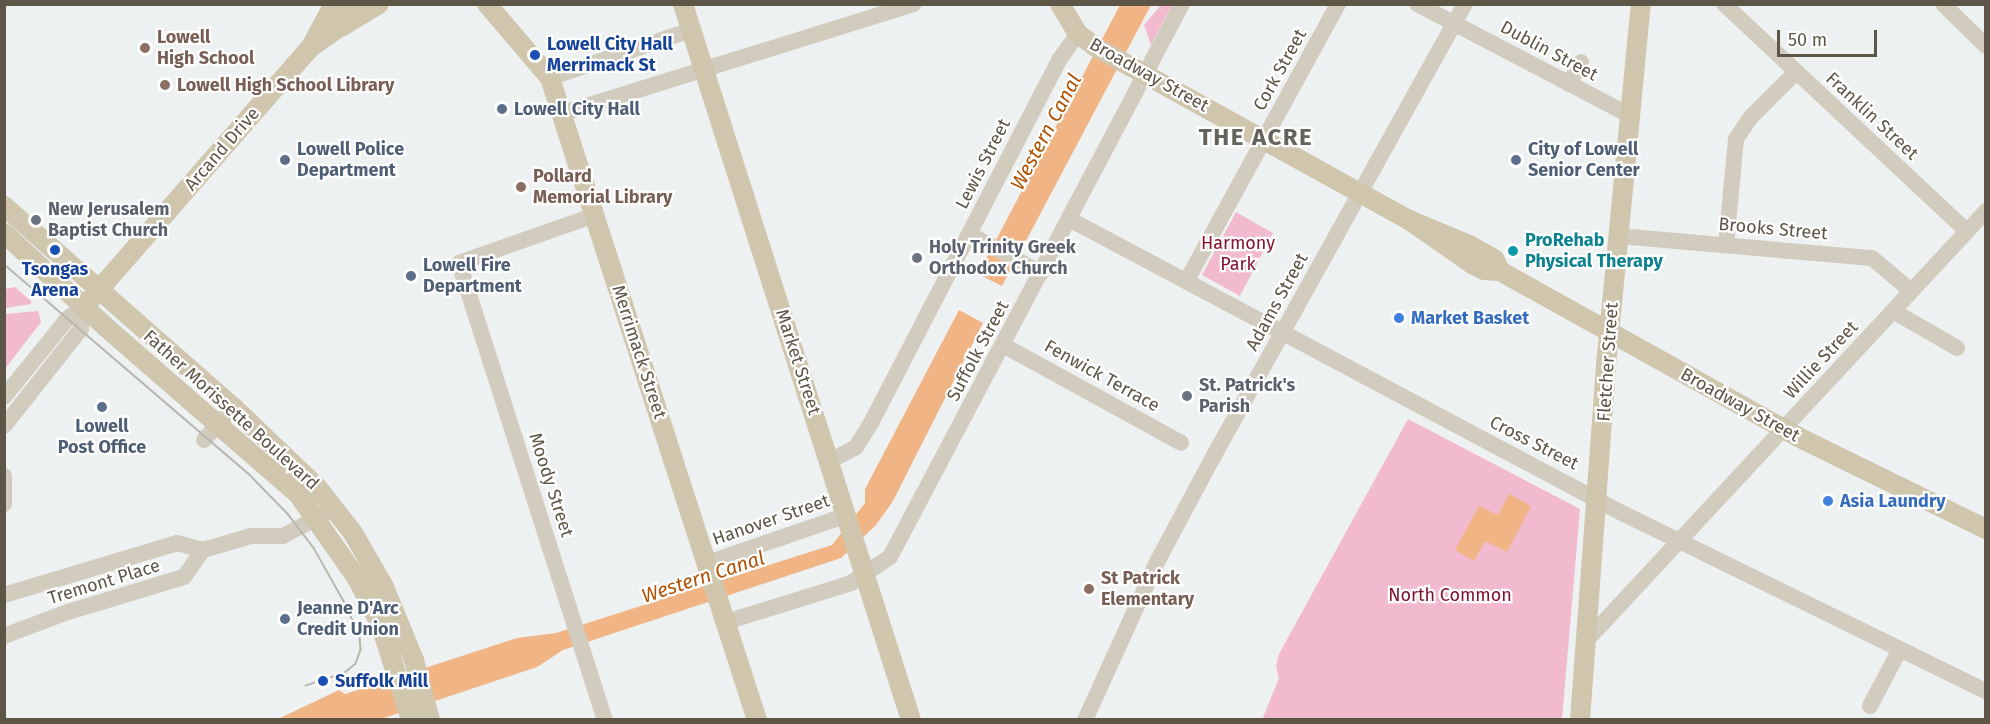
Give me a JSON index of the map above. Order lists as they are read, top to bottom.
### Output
{
  "streets": {
    "main road": [
      "Broadway Street",
      "Arcand Drive",
      "Merrimack Street",
      "Market Street",
      "Fletcher Street",
      "Father Morissette Boulevard"
    ],
    "street": [
      "Dublin Street",
      "Cork Street",
      "Franklin Street",
      "Lewis Street",
      "Brooks Street",
      "Adams Street",
      "Suffolk Street",
      "Willie Street",
      "Fenwick Terrace",
      "Cross Street",
      "Moody Street",
      "Hanover Street",
      "Tremont Place"
    ]
  },
  "crossings": [
    ["Dublin Street", "Adams Street"],
    ["Dublin Street", "Fletcher Street"],
    ["Cork Street", "Broadway Street"],
    ["Cork Street", "Cross Street"],
    ["Broadway Street", "Lewis Street"],
    ["Broadway Street", "Adams Street"],
    ["Broadway Street", "Suffolk Street"],
    ["Broadway Street", "Willie Street"],
    ["Broadway Street", "Fletcher Street"],
    ["Franklin Street", "Willie Street"],
    ["Arcand Drive", "Father Morissette Boulevard"],
    ["Lewis Street", "Market Street"],
    ["Brooks Street", "Willie Street"],
    ["Brooks Street", "Fletcher Street"],
    ["Adams Street", "Cross Street"],
    ["Suffolk Street", "Merrimack Street"],
    ["Suffolk Street", "Market Street"],
    ["Suffolk Street", "Fenwick Terrace"],
    ["Suffolk Street", "Cross Street"],
    ["Merrimack Street", "Moody Street"],
    ["Merrimack Street", "Hanover Street"],
    ["Willie Street", "Fletcher Street"],
    ["Willie Street", "Cross Street"],
    ["Market Street", "Hanover Street"],
    ["Fletcher Street", "Cross Street"],
    ["Father Morissette Boulevard", "Tremont Place"]
  ],
  "districts": ["THE ACRE"],
  "water": ["Western Canal"],
  "parks": ["Harmony Park", "North Common"],
  "places": [
    "Lowell High School",
    "Lowell City Hall Merrimack St",
    "Lowell High School Library",
    "Lowell City Hall",
    "Lowell Police Department",
    "City of Lowell Senior Center",
    "Pollard Memorial Library",
    "New Jerusalem Baptist Church",
    "Tsongas Arena",
    "ProRehab Physical Therapy",
    "Holy Trinity Greek Orthodox Church",
    "Lowell Fire Department",
    "Market Basket",
    "St. Patrick's Parish",
    "Lowell Post Office",
    "Asia Laundry",
    "St Patrick Elementary",
    "Jeanne D'Arc Credit Union",
    "Suffolk Mill"
  ],
  "scale_bar": "50 m"
}
